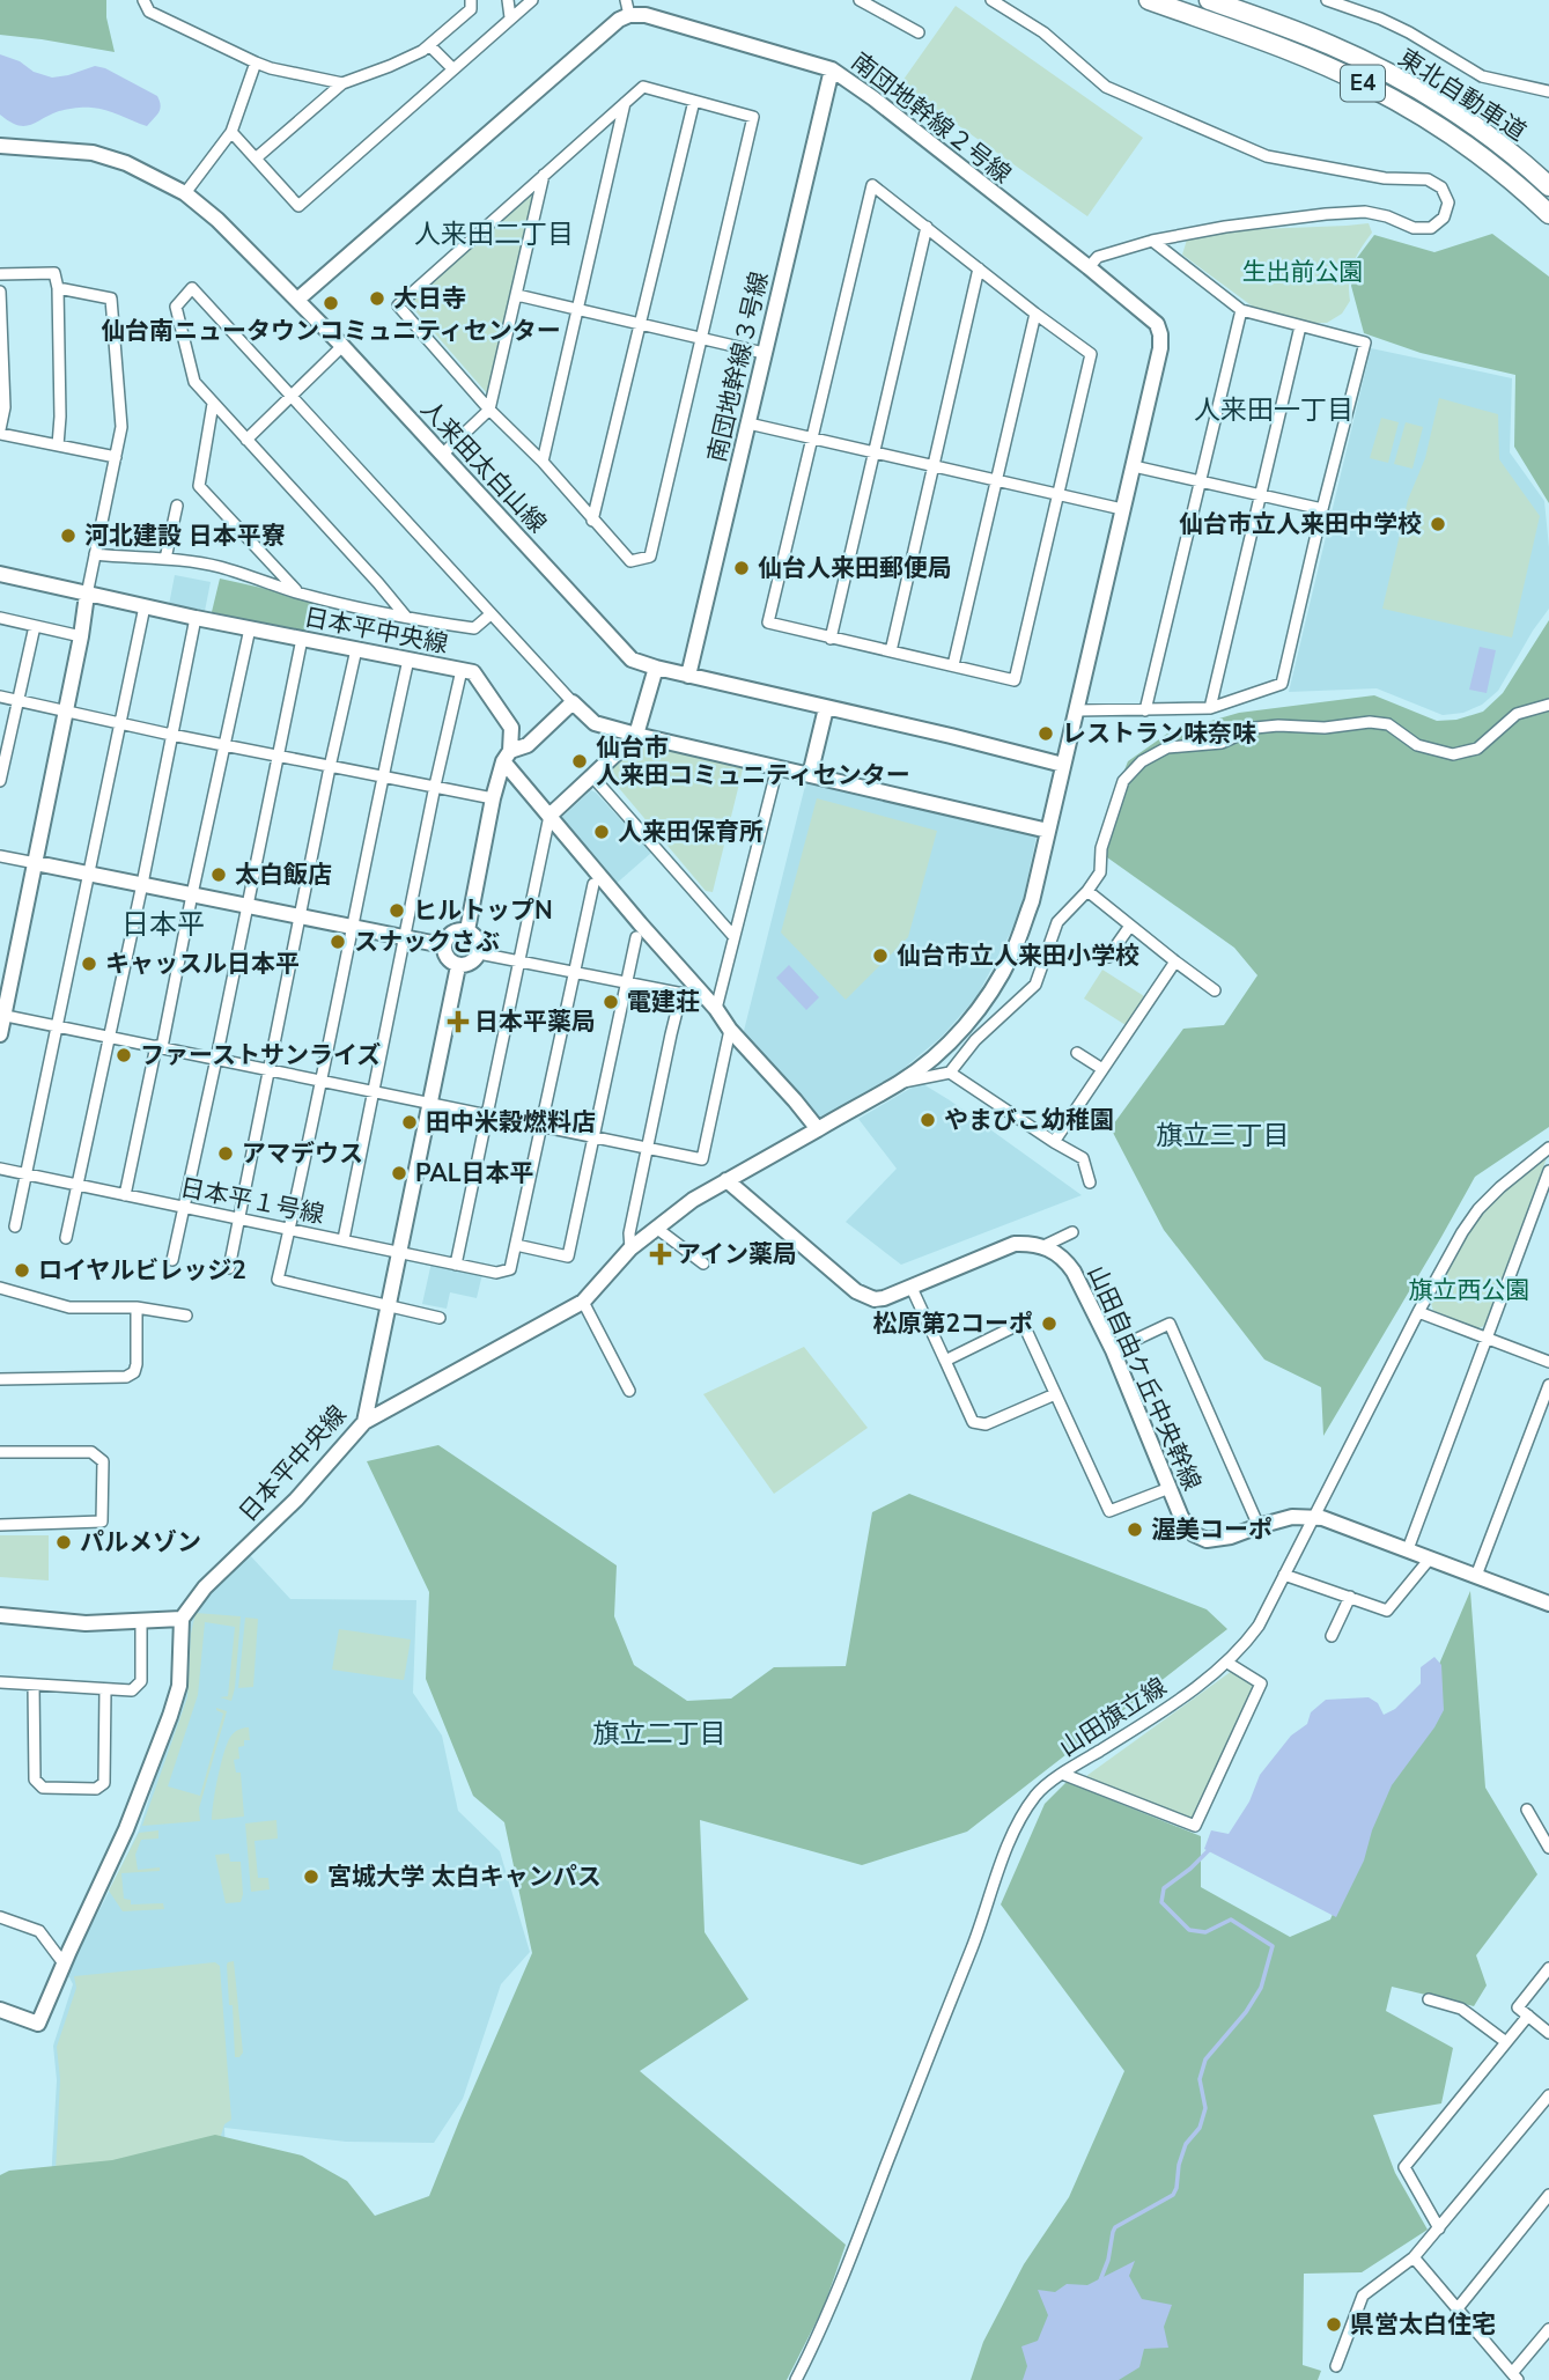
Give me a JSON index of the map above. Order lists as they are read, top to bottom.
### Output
{
  "streets": {
    "highway": ["E4", "東北自動車道"],
    "street": [
      "南団地幹線２号線",
      "南団地幹線３号線",
      "人来田太白山線",
      "日本平中央線",
      "日本平１号線",
      "山田自由ケ丘中央幹線",
      "山田旗立線"
    ]
  },
  "crossings": [
    ["南団地幹線２号線", "南団地幹線３号線"],
    ["南団地幹線２号線", "人来田太白山線"],
    ["南団地幹線２号線", "日本平中央線"],
    ["南団地幹線３号線", "人来田太白山線"],
    ["日本平中央線", "日本平１号線"],
    ["山田自由ケ丘中央幹線", "山田旗立線"]
  ],
  "districts": [
    "人来田二丁目",
    "人来田一丁目",
    "日本平",
    "旗立三丁目",
    "旗立二丁目"
  ],
  "parks": ["生出前公園", "旗立西公園"],
  "places": {
    "other": [
      "大日寺",
      "仙台南ニュータウンコミュニティセンター",
      "仙台市立人来田中学校",
      "河北建設 日本平寮",
      "仙台人来田郵便局",
      "レストラン味奈味",
      "仙台市 人来田コミュニティセンター",
      "人来田保育所",
      "太白飯店",
      "ヒルトップN",
      "スナックさぶ",
      "仙台市立人来田小学校",
      "キャッスル日本平",
      "電建荘",
      "ファーストサンライズ",
      "やまびこ幼稚園",
      "田中米穀燃料店",
      "アマデウス",
      "PAL日本平",
      "ロイヤルビレッジ2",
      "松原第2コーポ",
      "渥美コーポ",
      "パルメゾン",
      "宮城大学 太白キャンパス",
      "県営太白住宅"
    ],
    "health": ["日本平薬局", "アイン薬局"]
  }
}
